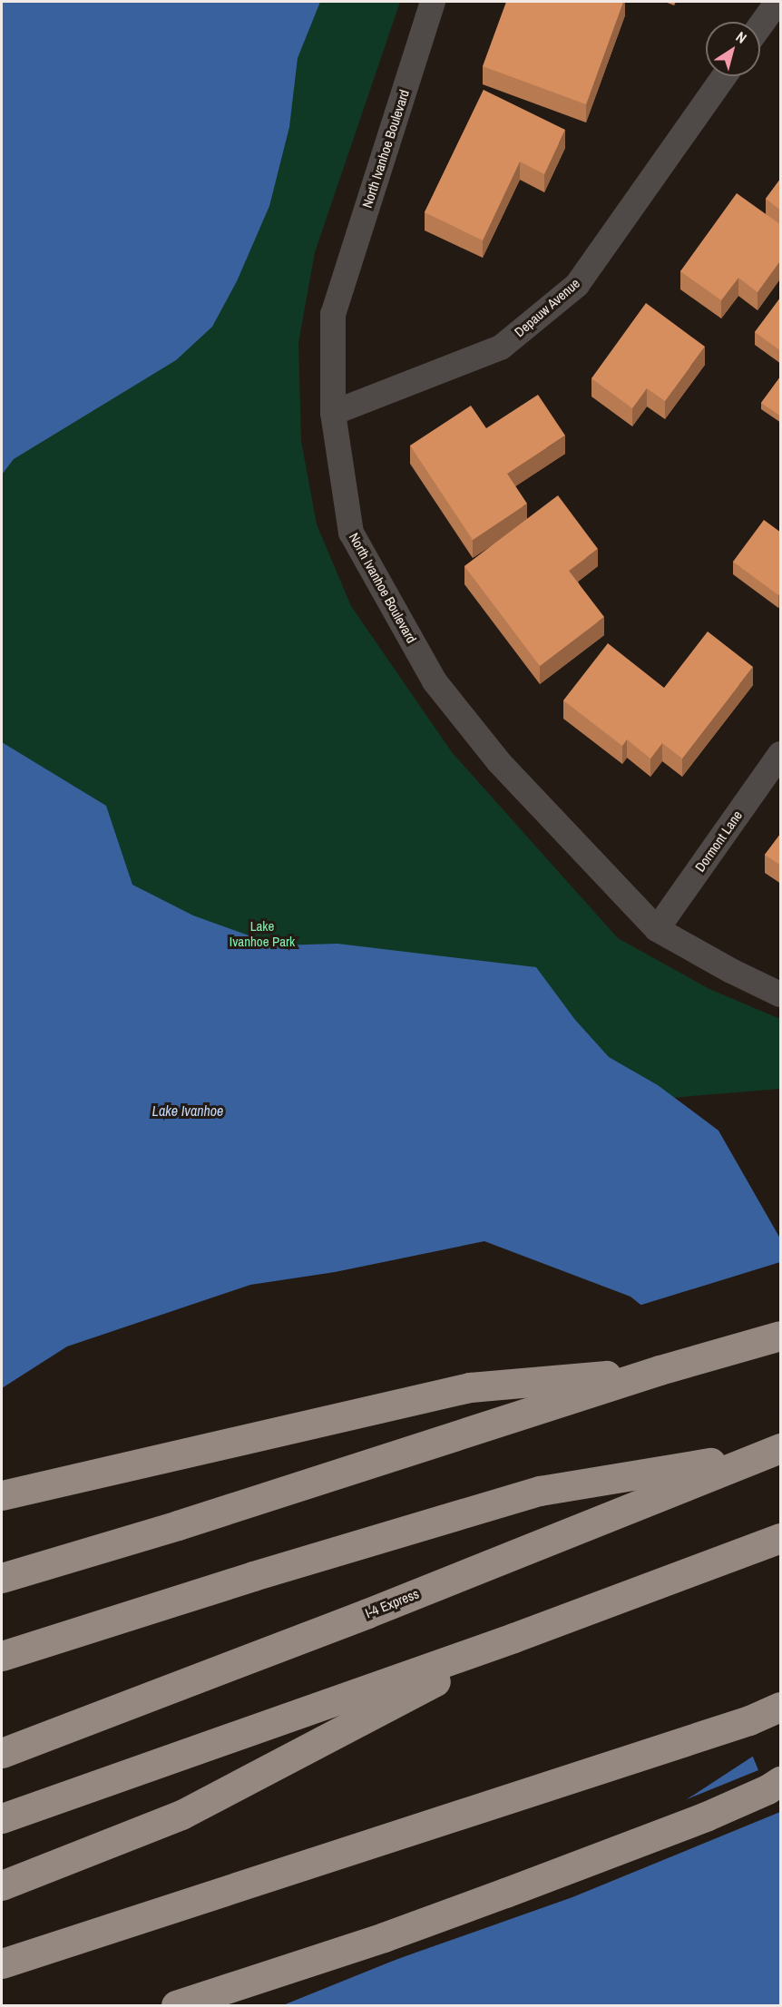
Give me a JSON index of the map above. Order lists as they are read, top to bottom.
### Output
{
  "streets": {
    "highway": ["I-4 Express"],
    "street": ["North Ivanhoe Boulevard", "Depauw Avenue", "Dormont Lane"]
  },
  "crossings": [
    ["North Ivanhoe Boulevard", "Depauw Avenue"],
    ["North Ivanhoe Boulevard", "Dormont Lane"]
  ],
  "water": ["Lake Ivanhoe"],
  "parks": ["Lake Ivanhoe Park"],
  "north": "top right"
}
